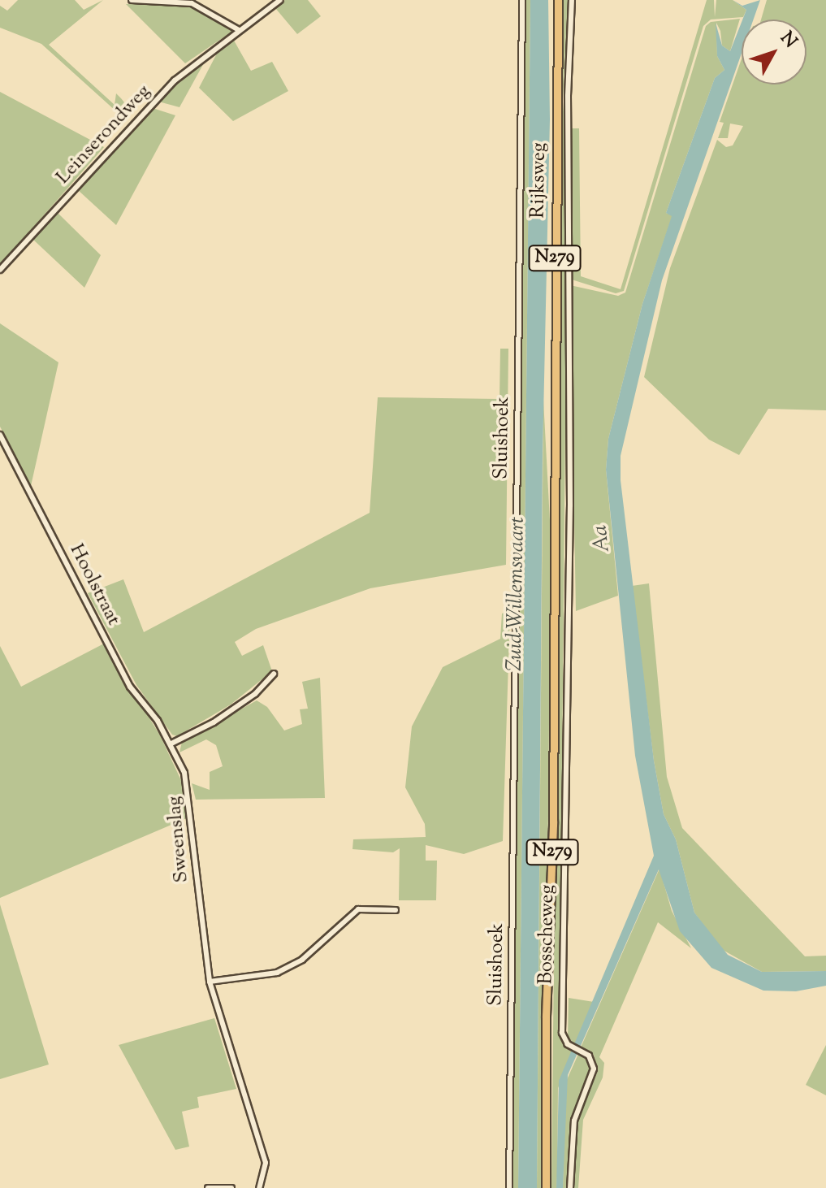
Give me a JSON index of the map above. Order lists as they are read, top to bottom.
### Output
{
  "streets": {
    "main road": ["Rijksweg", "N279", "Bosscheweg"],
    "street": [
      "Leinserondweg",
      "Sluishoek",
      "Hoolstraat",
      "Sweenslag"
    ]
  },
  "crossings": [
    ["Rijksweg", "Bosscheweg"],
    ["Hoolstraat", "Sweenslag"]
  ],
  "water": ["Aa", "Zuid-Willemsvaart"],
  "north": "top right"
}
